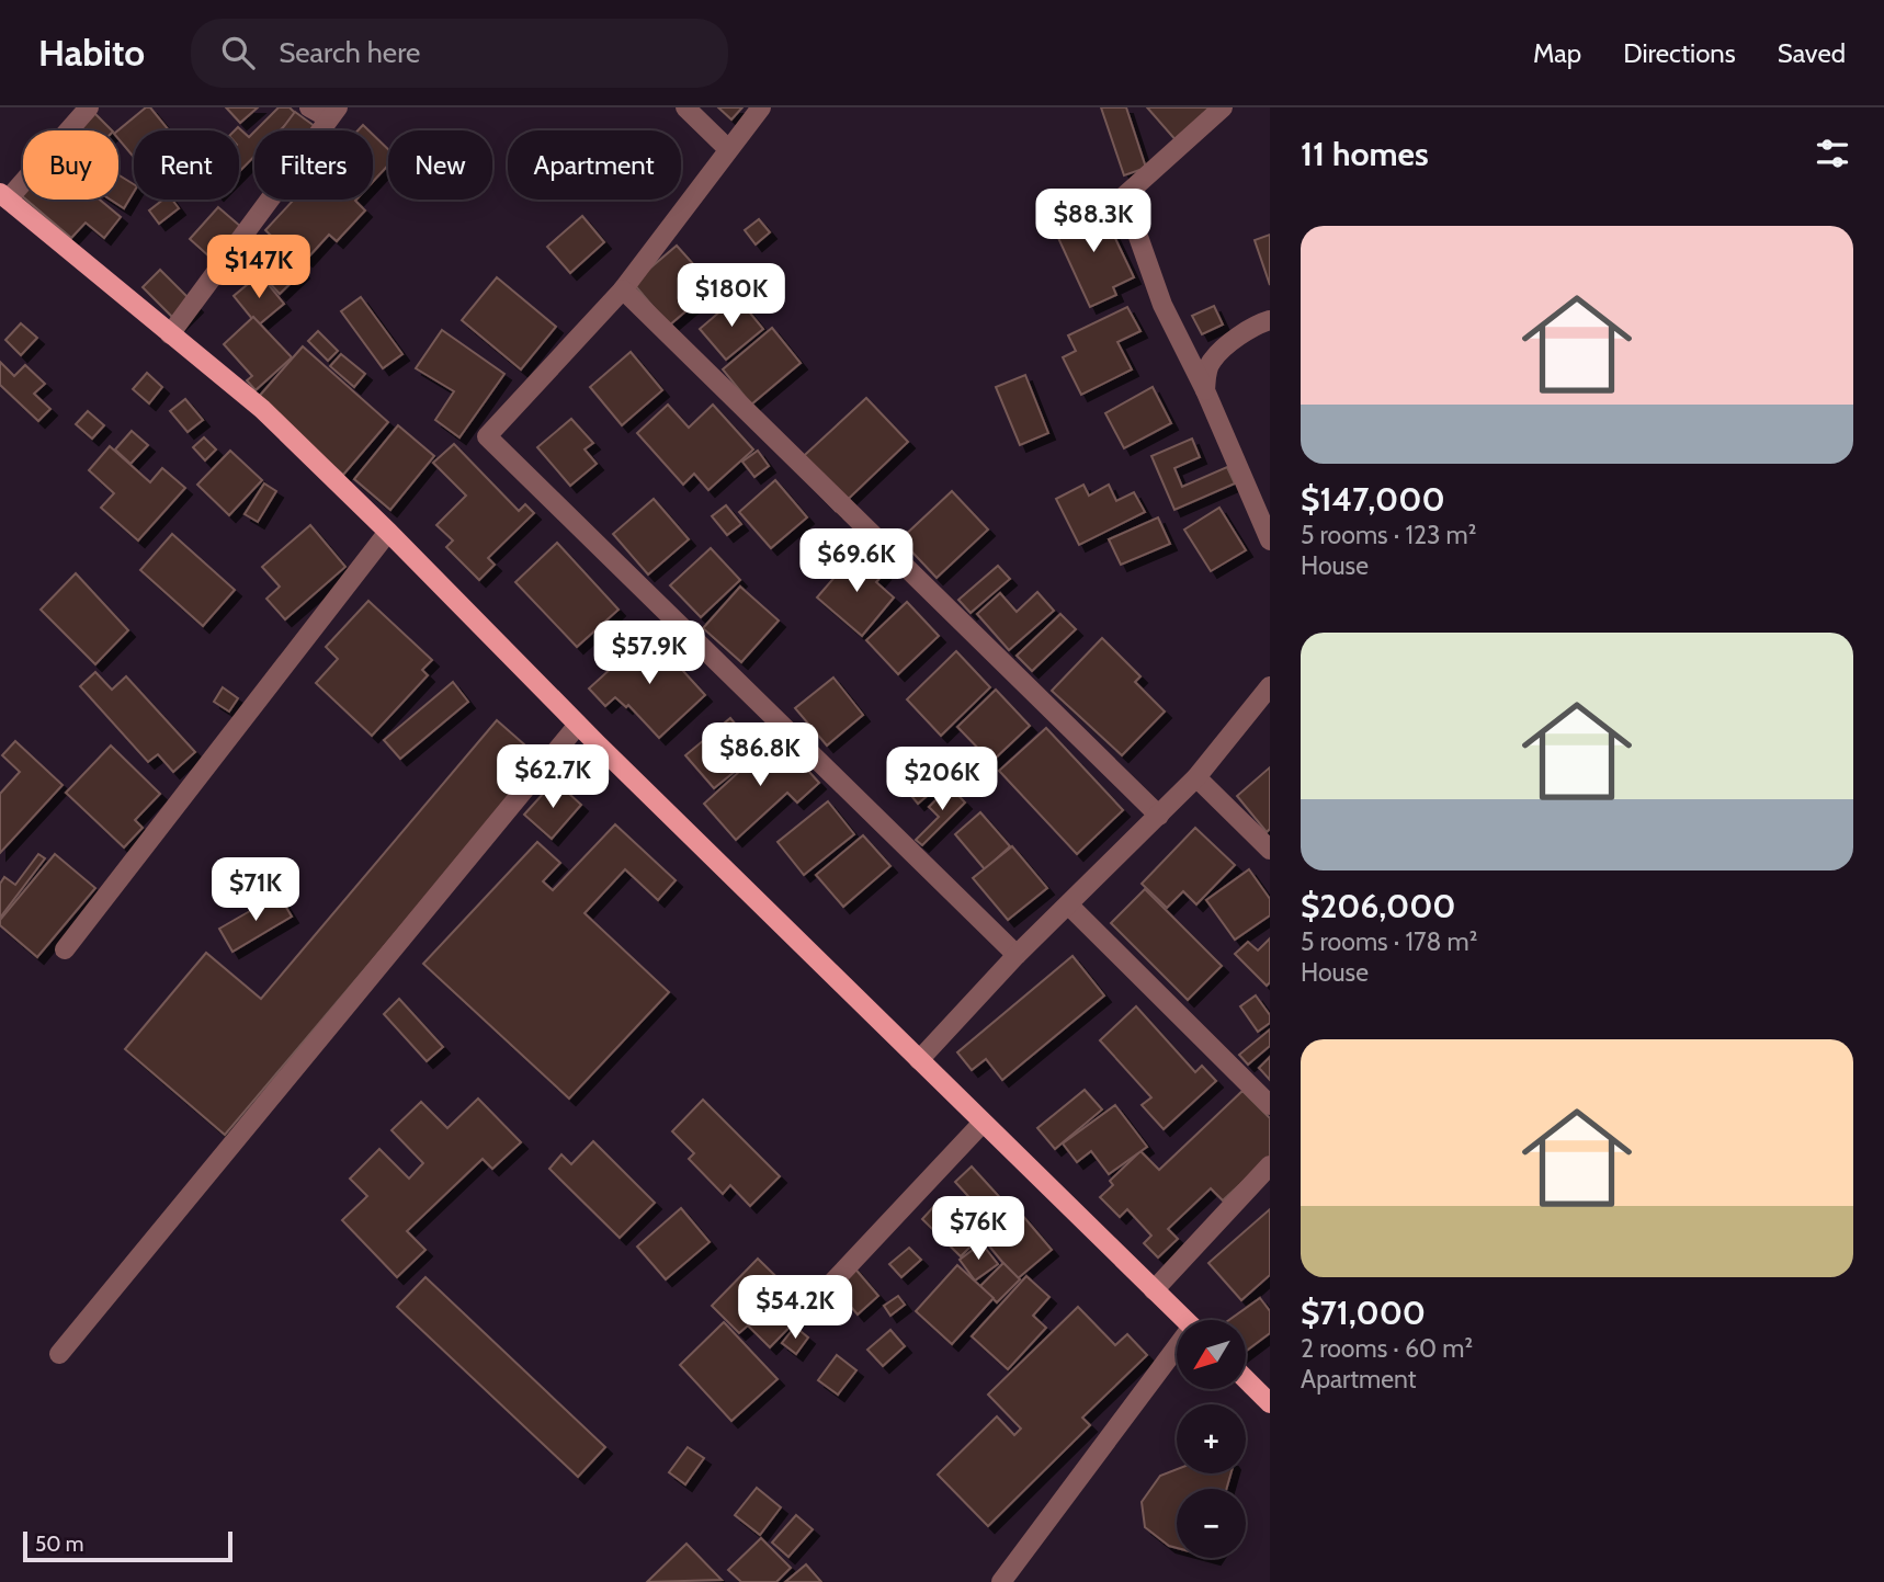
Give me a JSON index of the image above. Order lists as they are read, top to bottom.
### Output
{
  "scale_bar": "50 m",
  "north": "bottom left",
  "page": {
    "header": "Habito",
    "search": "Search here",
    "nav": ["Map", "Directions", "Saved"],
    "heading": "11 homes",
    "chip": [
      "Buy",
      "Rent",
      "Filters",
      "New",
      "Apartment"
    ],
    "price": [
      "$88.3K",
      "$147K",
      "$180K",
      "$69.6K",
      "$57.9K",
      "$86.8K",
      "$62.7K",
      "$206K",
      "$71K",
      "$76K",
      "$54.2K"
    ],
    "list": [
      {
        "name": "$147,000",
        "note": "5 rooms · 123 m² · House"
      },
      {
        "name": "$206,000",
        "note": "5 rooms · 178 m² · House"
      },
      {
        "name": "$71,000",
        "note": "2 rooms · 60 m² · Apartment"
      }
    ],
    "map_buttons": ["+", "−"],
    "scale": "50 m"
  }
}
